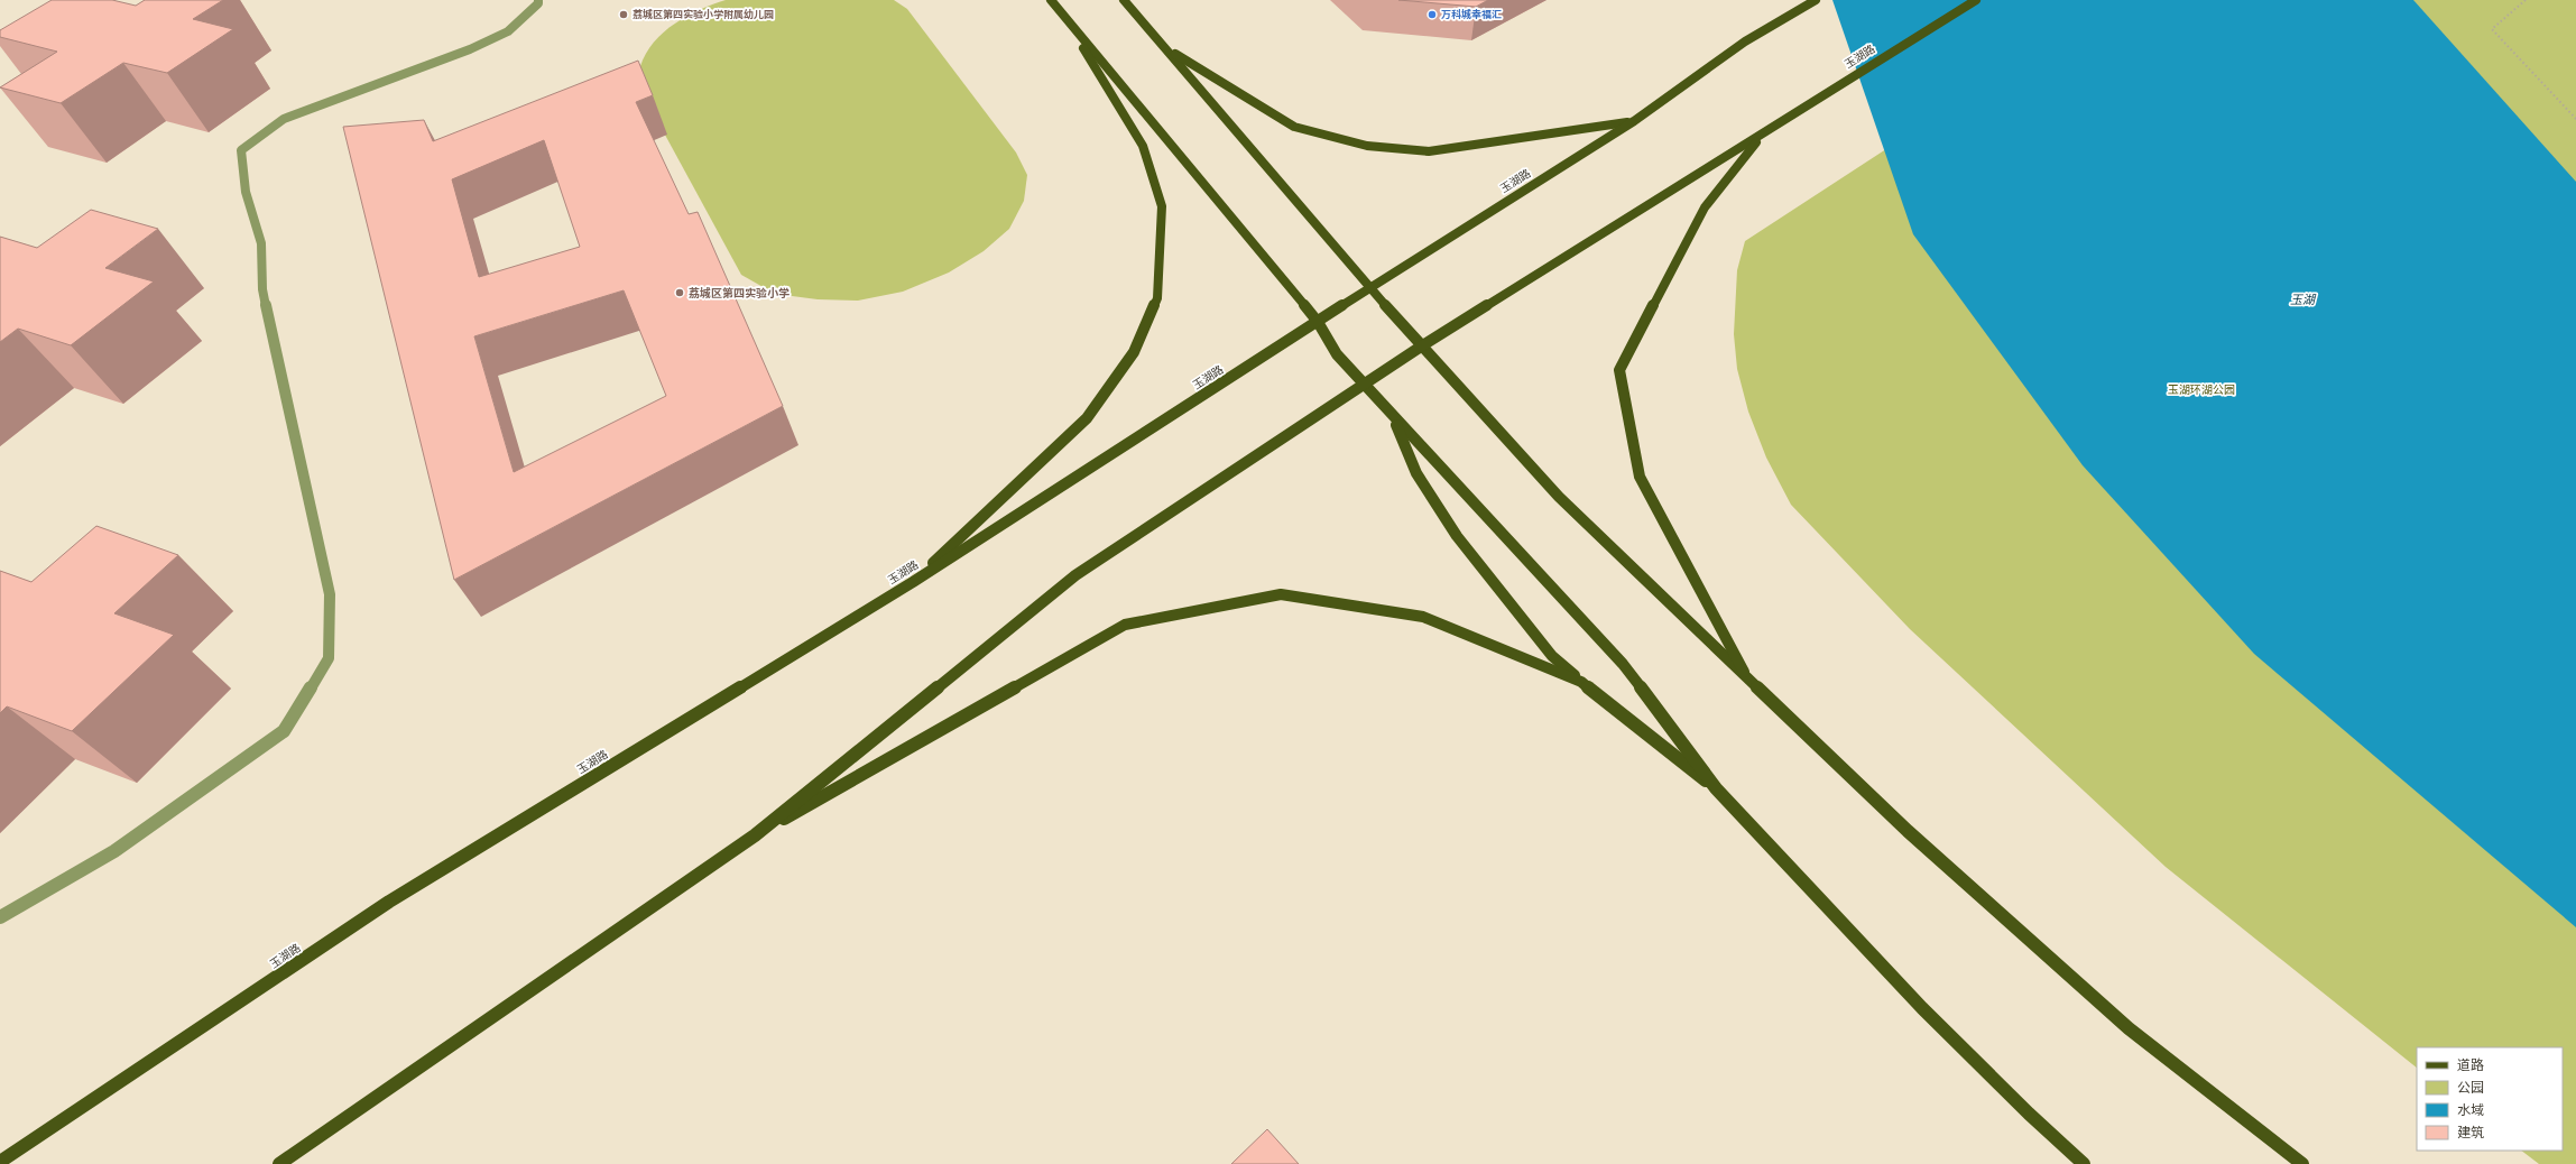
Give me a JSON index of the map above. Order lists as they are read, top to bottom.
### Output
{
  "streets": {
    "main road": ["玉湖路"]
  },
  "water": ["玉湖"],
  "parks": ["玉湖环湖公园"],
  "places": ["荔城区第四实验小学附属幼儿园", "万科城幸福汇", "荔城区第四实验小学"],
  "legend": [
    "道路",
    "公园",
    "水域",
    "建筑"
  ]
}
